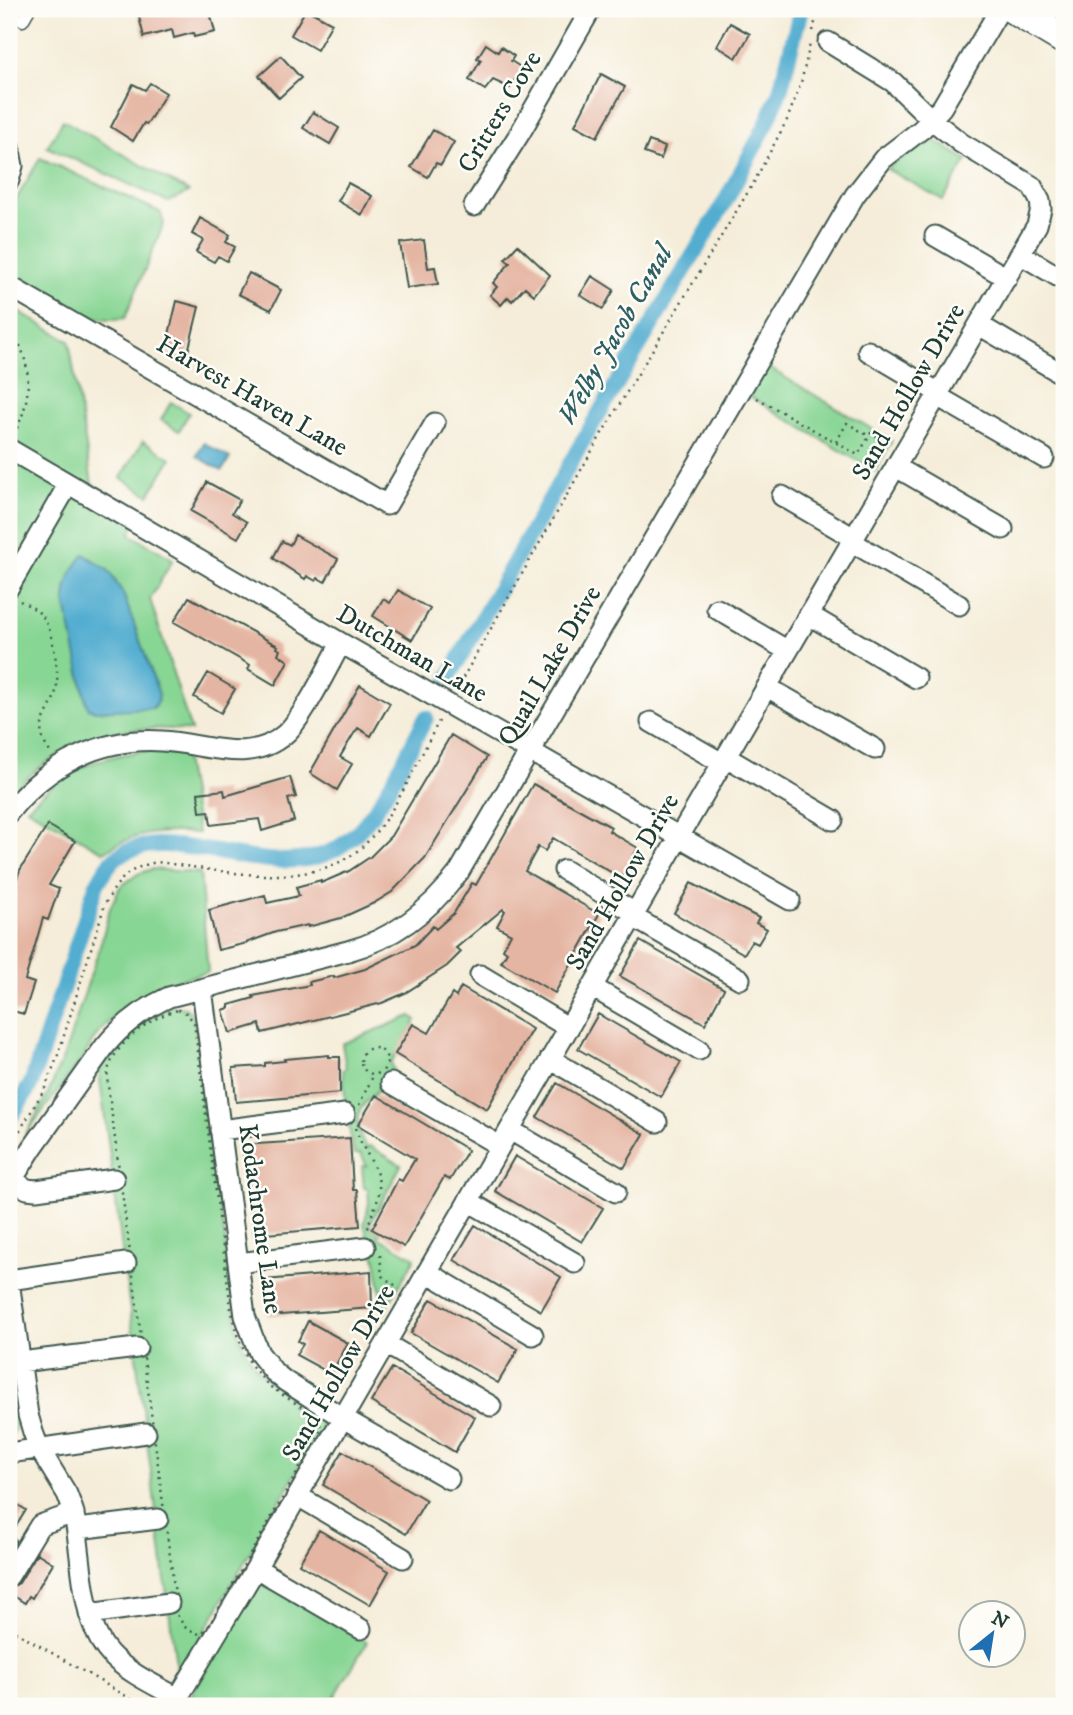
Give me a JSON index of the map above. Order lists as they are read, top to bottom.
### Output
{
  "streets": {
    "street": [
      "Critters Cove",
      "Sand Hollow Drive",
      "Harvest Haven Lane",
      "Dutchman Lane",
      "Quail Lake Drive",
      "Kodachrome Lane"
    ]
  },
  "crossings": [
    ["Sand Hollow Drive", "Dutchman Lane"],
    ["Sand Hollow Drive", "Quail Lake Drive"],
    ["Sand Hollow Drive", "Kodachrome Lane"],
    ["Dutchman Lane", "Quail Lake Drive"],
    ["Quail Lake Drive", "Kodachrome Lane"]
  ],
  "water": ["Welby Jacob Canal"],
  "north": "top right"
}
